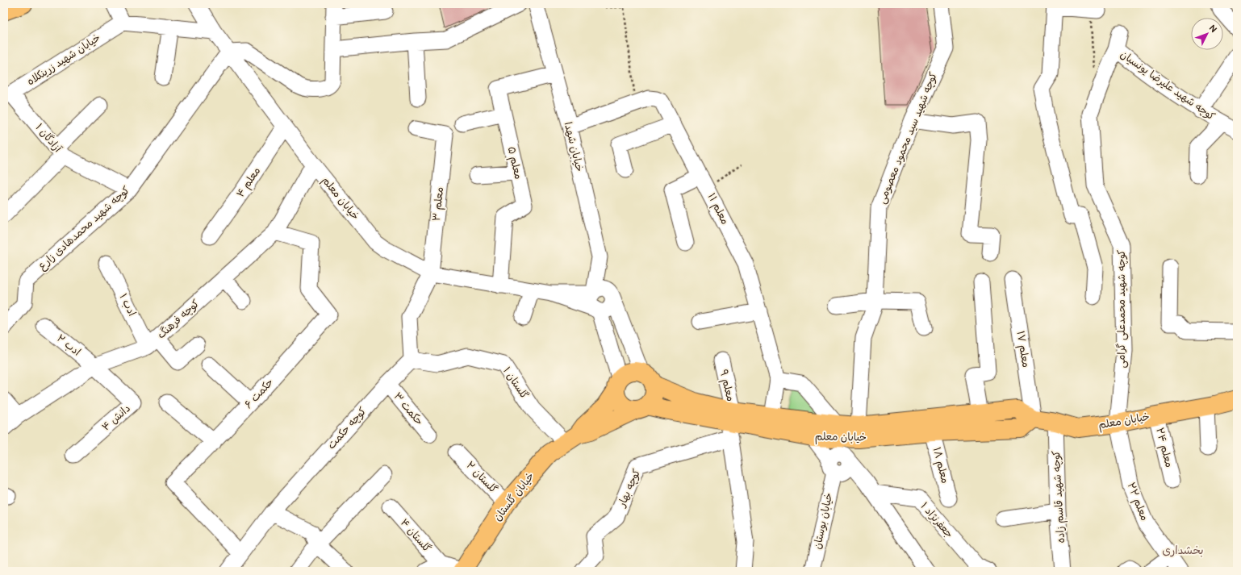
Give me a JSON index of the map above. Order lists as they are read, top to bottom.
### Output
{
  "streets": {
    "main road": ["خیابان معلم", "خیابان گلستان"],
    "street": [
      "خیابان شهید زرینکلاه",
      "کوچه شهید علیرضا یونسیان",
      "آزادگان ۱",
      "کوچه شهید سید محمود معصومی",
      "خیابان شهدا",
      "معلم ۵",
      "معلم ۴",
      "معلم ۳",
      "معلم ۱۱",
      "کوچه شهید محمدهادی زارع",
      "ادب ۱",
      "کوچه شهید محمدعلی گرامی",
      "کوچه فرهنگ",
      "ادب ۲",
      "معلم ۱۷",
      "گلستان ۱",
      "معلم ۹",
      "حکمت ۶",
      "حکمت ۳",
      "دانش ۴",
      "کوچه حکمت",
      "معلم ۲۴",
      "معلم ۱۸",
      "گلستان ۲",
      "کوچه بهار",
      "کوچه شهید قاسم زاده",
      "معلم ۲۲",
      "جعفرنژاد ۱",
      "خیابان بوستان",
      "گلستان ۴"
    ]
  },
  "crossings": [
    ["خیابان شهید زرینکلاه", "آزادگان ۱"],
    ["کوچه شهید علیرضا یونسیان", "کوچه شهید محمدعلی گرامی"],
    ["آزادگان ۱", "کوچه شهید محمدهادی زارع"],
    ["کوچه شهید سید محمود معصومی", "خیابان معلم"],
    ["کوچه شهید سید محمود معصومی", "خیابان بوستان"],
    ["خیابان شهدا", "معلم ۵"],
    ["خیابان شهدا", "خیابان معلم"],
    ["خیابان شهدا", "معلم ۱۱"],
    ["معلم ۵", "خیابان معلم"],
    ["معلم ۴", "خیابان معلم"],
    ["خیابان معلم", "معلم ۳"],
    ["خیابان معلم", "معلم ۱۱"],
    ["خیابان معلم", "کوچه شهید محمدهادی زارع"],
    ["خیابان معلم", "کوچه شهید محمدعلی گرامی"],
    ["خیابان معلم", "کوچه فرهنگ"],
    ["خیابان معلم", "معلم ۱۷"],
    ["خیابان معلم", "معلم ۹"],
    ["خیابان معلم", "معلم ۲۴"],
    ["خیابان معلم", "معلم ۱۸"],
    ["خیابان معلم", "کوچه بهار"],
    ["خیابان معلم", "کوچه شهید قاسم زاده"],
    ["خیابان معلم", "معلم ۲۲"],
    ["خیابان معلم", "خیابان بوستان"],
    ["ادب ۱", "کوچه فرهنگ"],
    ["کوچه شهید محمدعلی گرامی", "معلم ۲۲"],
    ["کوچه فرهنگ", "ادب ۲"],
    ["کوچه فرهنگ", "حکمت ۶"],
    ["کوچه فرهنگ", "دانش ۴"],
    ["ادب ۲", "دانش ۴"],
    ["گلستان ۱", "کوچه حکمت"],
    ["گلستان ۱", "خیابان گلستان"],
    ["معلم ۹", "کوچه بهار"],
    ["حکمت ۶", "کوچه حکمت"],
    ["حکمت ۳", "کوچه حکمت"],
    ["گلستان ۲", "خیابان گلستان"]
  ],
  "districts": ["بخشداری"],
  "north": "top right"
}
